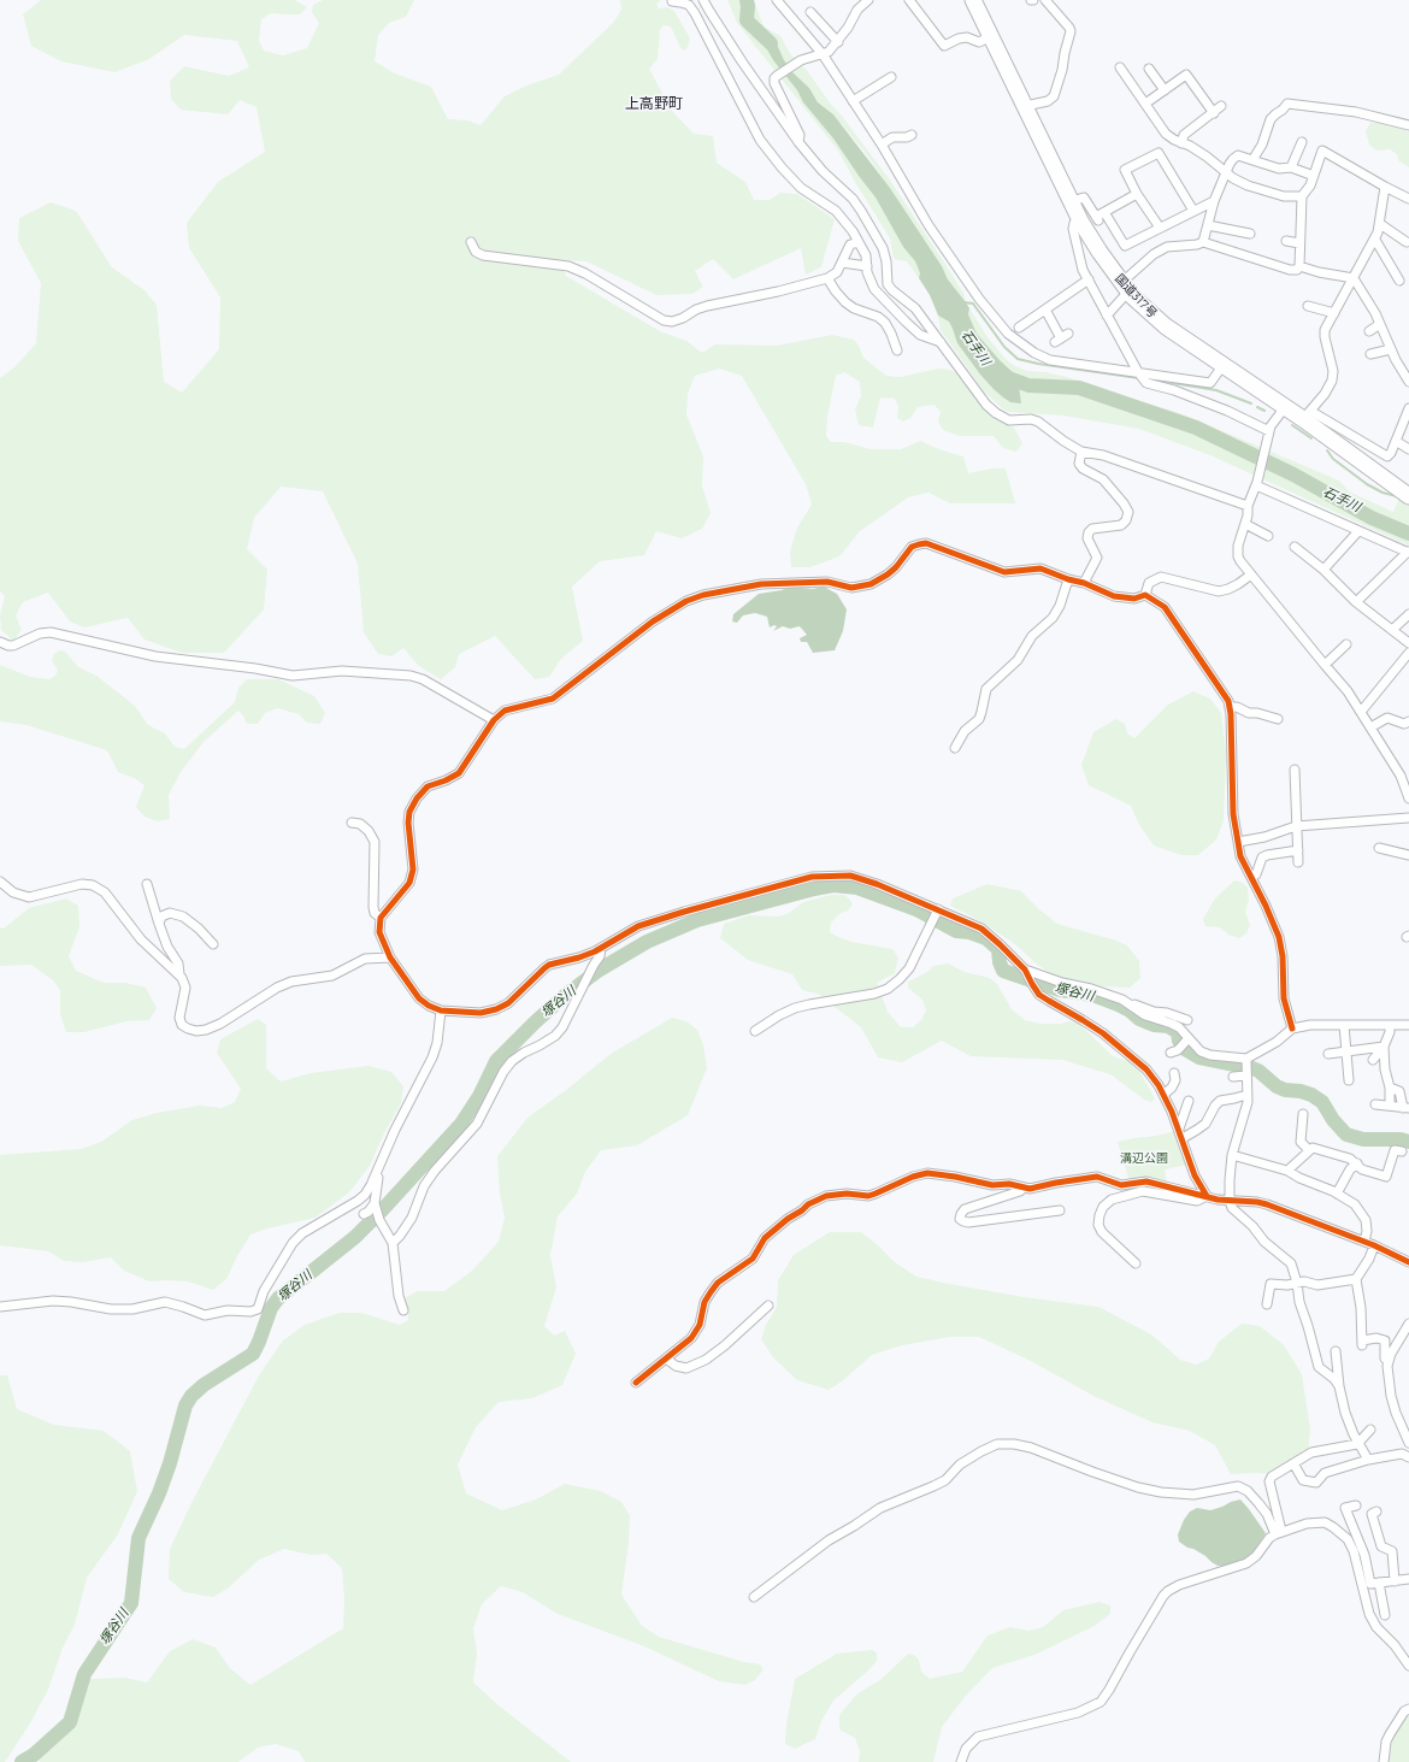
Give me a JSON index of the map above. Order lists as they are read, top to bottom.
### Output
{
  "streets": {
    "highway": ["国道317号"]
  },
  "districts": ["上高野町"],
  "water": ["石手川", "塚谷川"],
  "parks": ["溝辺公園"]
}
